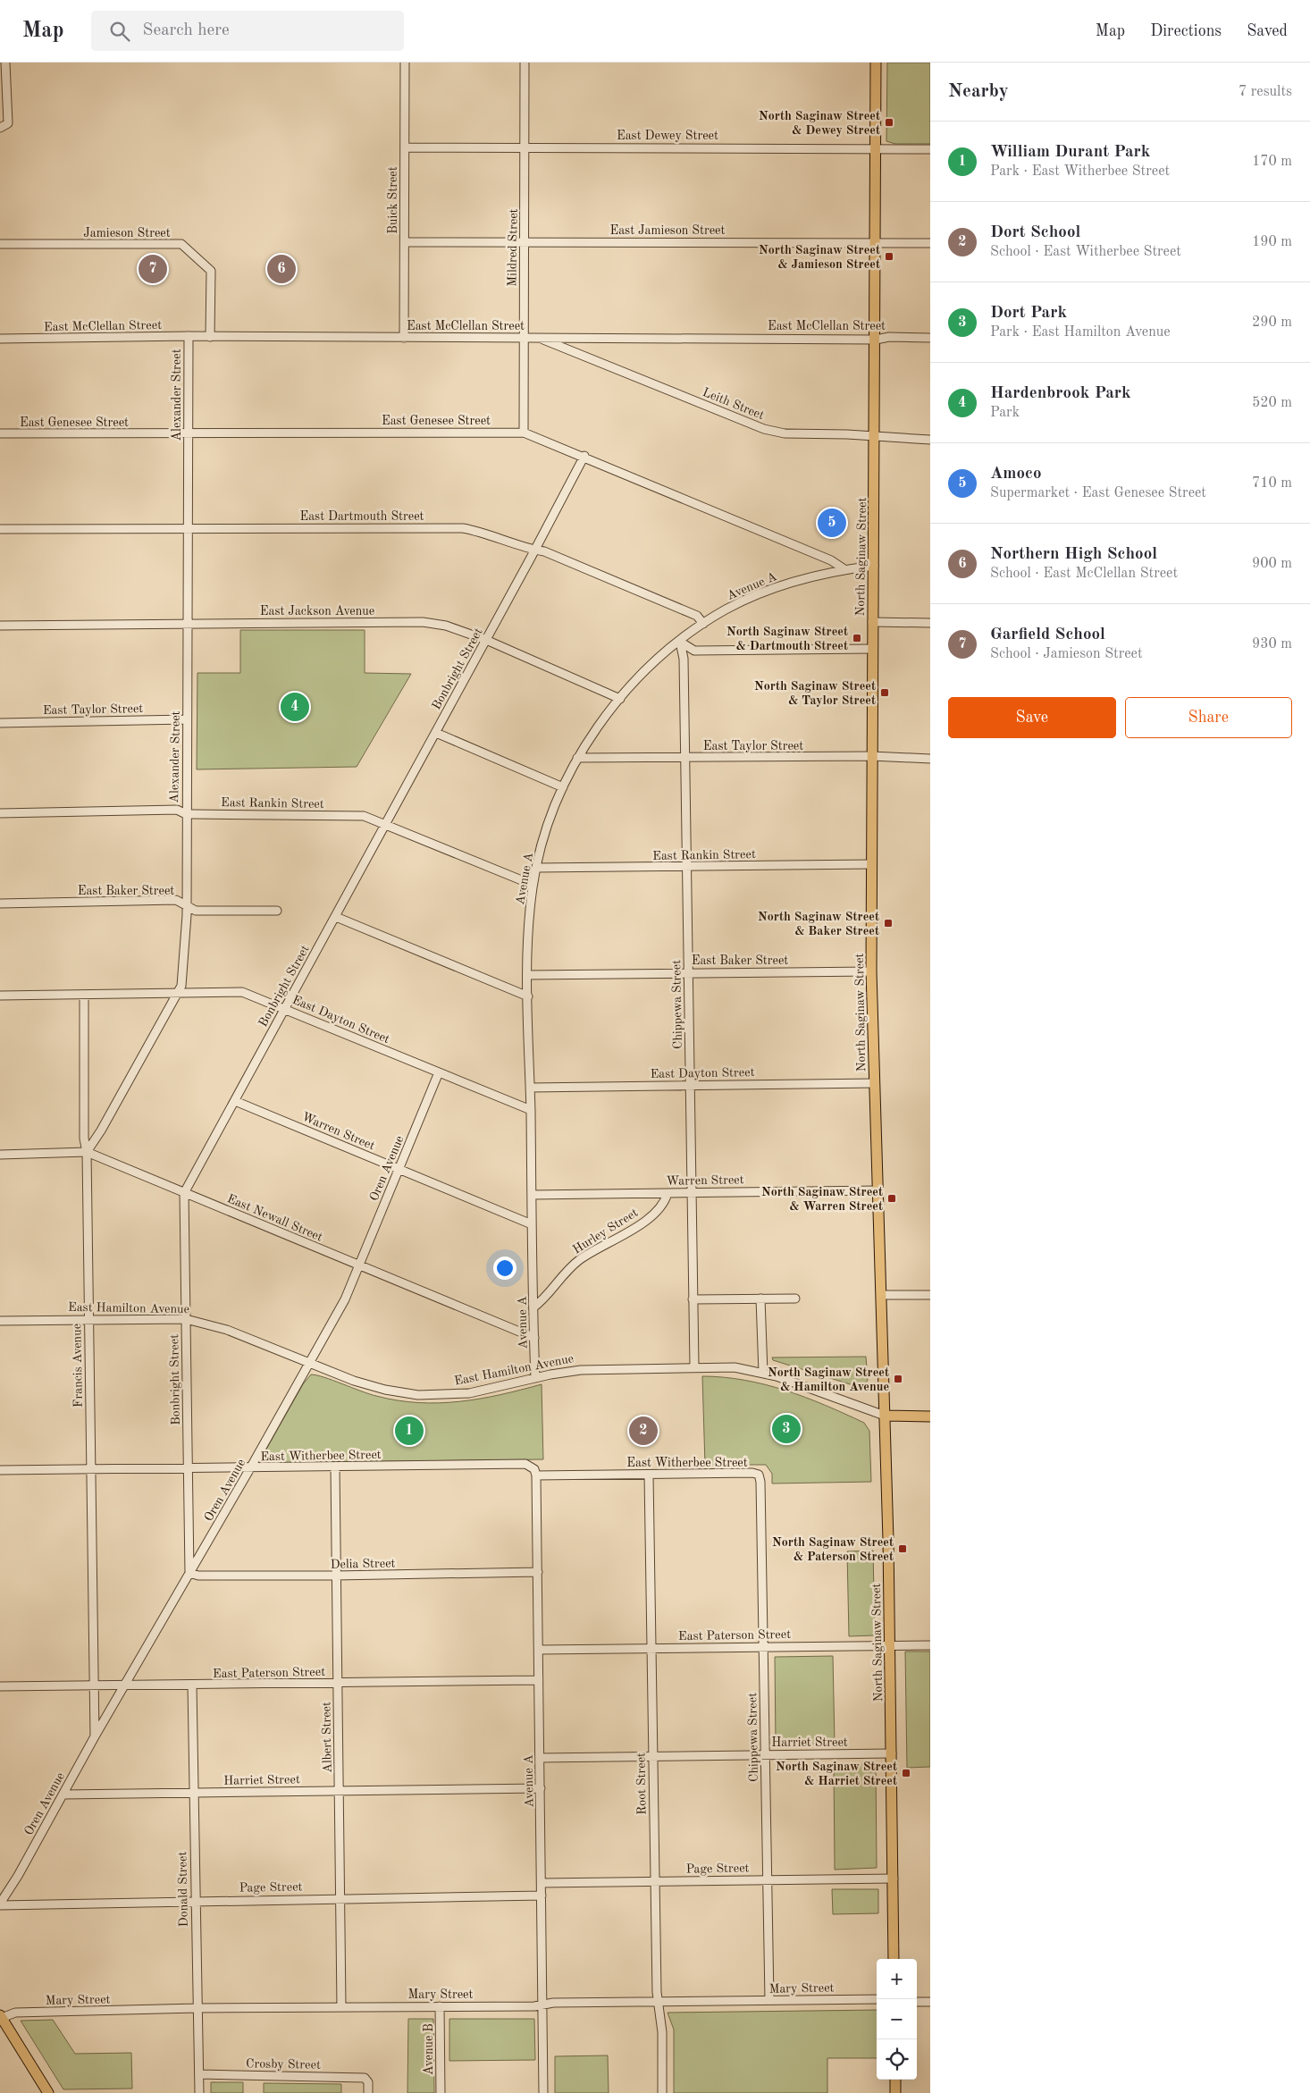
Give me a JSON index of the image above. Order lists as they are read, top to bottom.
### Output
{
  "streets": {
    "main road": ["North Saginaw Street", "East Hamilton Avenue"],
    "street": [
      "East Dewey Street",
      "Buick Street",
      "East Jamieson Street",
      "Jamieson Street",
      "Mildred Street",
      "East McClellan Street",
      "Alexander Street",
      "Leith Street",
      "East Genesee Street",
      "East Dartmouth Street",
      "Avenue A",
      "East Jackson Avenue",
      "Bonbright Street",
      "East Taylor Street",
      "East Rankin Street",
      "East Baker Street",
      "Chippewa Street",
      "East Dayton Street",
      "Warren Street",
      "Oren Avenue",
      "East Newall Street",
      "Hurley Street",
      "Francis Avenue",
      "East Witherbee Street",
      "Delia Street",
      "East Paterson Street",
      "Albert Street",
      "Harriet Street",
      "Root Street",
      "Page Street",
      "Donald Street",
      "Mary Street",
      "Avenue B",
      "Crosby Street"
    ]
  },
  "crossings": [
    ["East Dewey Street", "Buick Street"],
    ["East Dewey Street", "Mildred Street"],
    ["East Dewey Street", "North Saginaw Street"],
    ["Buick Street", "East Jamieson Street"],
    ["Buick Street", "East McClellan Street"],
    ["East Jamieson Street", "Mildred Street"],
    ["East Jamieson Street", "North Saginaw Street"],
    ["Jamieson Street", "East McClellan Street"],
    ["Mildred Street", "East McClellan Street"],
    ["Mildred Street", "East Genesee Street"],
    ["East McClellan Street", "Alexander Street"],
    ["East McClellan Street", "Leith Street"],
    ["East McClellan Street", "North Saginaw Street"],
    ["Alexander Street", "East Genesee Street"],
    ["Alexander Street", "East Dartmouth Street"],
    ["Alexander Street", "East Jackson Avenue"],
    ["Alexander Street", "East Taylor Street"],
    ["Alexander Street", "East Rankin Street"],
    ["Alexander Street", "East Baker Street"],
    ["Alexander Street", "East Dayton Street"],
    ["Alexander Street", "East Newall Street"],
    ["Alexander Street", "Francis Avenue"],
    ["Leith Street", "North Saginaw Street"],
    ["East Genesee Street", "Avenue A"],
    ["East Genesee Street", "Bonbright Street"],
    ["East Dartmouth Street", "Avenue A"],
    ["East Dartmouth Street", "Bonbright Street"],
    ["North Saginaw Street", "Avenue A"],
    ["North Saginaw Street", "East Taylor Street"],
    ["North Saginaw Street", "East Rankin Street"],
    ["North Saginaw Street", "East Baker Street"],
    ["North Saginaw Street", "East Dayton Street"],
    ["North Saginaw Street", "Warren Street"],
    ["North Saginaw Street", "East Hamilton Avenue"],
    ["North Saginaw Street", "East Paterson Street"],
    ["North Saginaw Street", "Harriet Street"],
    ["North Saginaw Street", "Page Street"],
    ["Avenue A", "East Jackson Avenue"],
    ["Avenue A", "East Taylor Street"],
    ["Avenue A", "East Rankin Street"],
    ["Avenue A", "East Baker Street"],
    ["Avenue A", "Chippewa Street"],
    ["Avenue A", "East Dayton Street"],
    ["Avenue A", "Warren Street"],
    ["Avenue A", "East Newall Street"],
    ["Avenue A", "Hurley Street"],
    ["Avenue A", "East Hamilton Avenue"],
    ["Avenue A", "East Witherbee Street"],
    ["Avenue A", "Delia Street"],
    ["Avenue A", "East Paterson Street"],
    ["Avenue A", "Harriet Street"],
    ["Avenue A", "Page Street"],
    ["Avenue A", "Mary Street"],
    ["East Jackson Avenue", "Bonbright Street"],
    ["Bonbright Street", "East Rankin Street"],
    ["Bonbright Street", "East Dayton Street"],
    ["Bonbright Street", "Warren Street"],
    ["Bonbright Street", "Oren Avenue"],
    ["Bonbright Street", "East Newall Street"],
    ["Bonbright Street", "East Hamilton Avenue"],
    ["Bonbright Street", "East Witherbee Street"],
    ["Bonbright Street", "Delia Street"],
    ["East Taylor Street", "Chippewa Street"],
    ["East Rankin Street", "Chippewa Street"],
    ["East Baker Street", "Chippewa Street"],
    ["Chippewa Street", "East Dayton Street"],
    ["Chippewa Street", "Warren Street"],
    ["Chippewa Street", "East Hamilton Avenue"],
    ["Chippewa Street", "East Witherbee Street"],
    ["Chippewa Street", "East Paterson Street"],
    ["Chippewa Street", "Harriet Street"],
    ["Chippewa Street", "Page Street"],
    ["Chippewa Street", "Mary Street"],
    ["East Dayton Street", "Oren Avenue"],
    ["East Dayton Street", "Francis Avenue"],
    ["Warren Street", "Oren Avenue"],
    ["Warren Street", "Hurley Street"],
    ["Oren Avenue", "East Newall Street"],
    ["Oren Avenue", "East Hamilton Avenue"],
    ["Oren Avenue", "Francis Avenue"],
    ["Oren Avenue", "East Witherbee Street"],
    ["Oren Avenue", "Delia Street"],
    ["Oren Avenue", "East Paterson Street"],
    ["Oren Avenue", "Harriet Street"],
    ["Oren Avenue", "Page Street"],
    ["East Newall Street", "Francis Avenue"],
    ["East Hamilton Avenue", "Francis Avenue"],
    ["Francis Avenue", "East Witherbee Street"],
    ["Francis Avenue", "East Paterson Street"],
    ["East Witherbee Street", "Albert Street"],
    ["East Witherbee Street", "Root Street"],
    ["Delia Street", "Albert Street"],
    ["East Paterson Street", "Albert Street"],
    ["East Paterson Street", "Root Street"],
    ["East Paterson Street", "Donald Street"],
    ["Albert Street", "Harriet Street"],
    ["Albert Street", "Page Street"],
    ["Albert Street", "Mary Street"],
    ["Harriet Street", "Root Street"],
    ["Harriet Street", "Donald Street"],
    ["Root Street", "Page Street"],
    ["Root Street", "Mary Street"],
    ["Page Street", "Donald Street"],
    ["Donald Street", "Mary Street"],
    ["Donald Street", "Crosby Street"],
    ["Mary Street", "Avenue B"]
  ],
  "places": {
    "transit": [
      "North Saginaw Street & Dewey Street",
      "North Saginaw Street & Jamieson Street",
      "North Saginaw Street & Dartmouth Street",
      "North Saginaw Street & Taylor Street",
      "North Saginaw Street & Baker Street",
      "North Saginaw Street & Warren Street",
      "North Saginaw Street & Hamilton Avenue",
      "North Saginaw Street & Paterson Street",
      "North Saginaw Street & Harriet Street"
    ]
  },
  "page": {
    "header": "Map",
    "search": "Search here",
    "nav": ["Map", "Directions", "Saved"],
    "heading": ["Nearby", "7 results"],
    "list": [
      {
        "mark": "1",
        "name": "William Durant Park",
        "note": "Park · East Witherbee Street",
        "value": "170 m"
      },
      {
        "mark": "2",
        "name": "Dort School",
        "note": "School · East Witherbee Street",
        "value": "190 m"
      },
      {
        "mark": "3",
        "name": "Dort Park",
        "note": "Park · East Hamilton Avenue",
        "value": "290 m"
      },
      {
        "mark": "4",
        "name": "Hardenbrook Park",
        "note": "Park",
        "value": "520 m"
      },
      {
        "mark": "5",
        "name": "Amoco",
        "note": "Supermarket · East Genesee Street",
        "value": "710 m"
      },
      {
        "mark": "6",
        "name": "Northern High School",
        "note": "School · East McClellan Street",
        "value": "900 m"
      },
      {
        "mark": "7",
        "name": "Garfield School",
        "note": "School · Jamieson Street",
        "value": "930 m"
      }
    ],
    "pins": [
      "6",
      "7",
      "5",
      "4",
      "3",
      "1",
      "2"
    ],
    "buttons": ["Save", "Share"],
    "map_buttons": ["+", "−"]
  }
}
